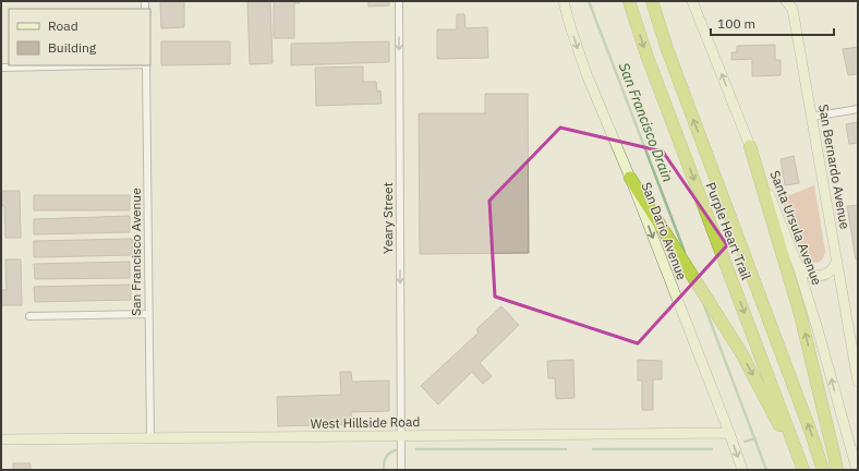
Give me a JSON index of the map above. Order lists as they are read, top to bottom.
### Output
{
  "streets": {
    "highway": ["Purple Heart Trail"],
    "main road": [
      "San Bernardo Avenue",
      "Santa Ursula Avenue",
      "San Dario Avenue",
      "West Hillside Road"
    ],
    "street": ["Yeary Street", "San Francisco Avenue"]
  },
  "crossings": [
    ["Yeary Street", "West Hillside Road"],
    ["San Dario Avenue", "West Hillside Road"],
    ["San Francisco Avenue", "West Hillside Road"]
  ],
  "one_way": ["Yeary Street", "Santa Ursula Avenue", "San Dario Avenue"],
  "water": ["San Francisco Drain"],
  "legend": ["Road", "Building"],
  "scale_bar": "100 m"
}
